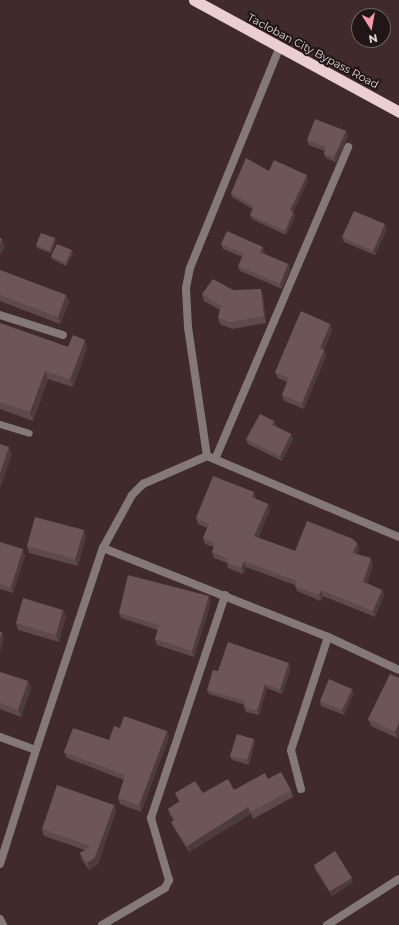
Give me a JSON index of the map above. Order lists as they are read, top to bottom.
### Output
{
  "streets": {
    "highway": ["Tacloban City Bypass Road"]
  },
  "north": "bottom"
}
